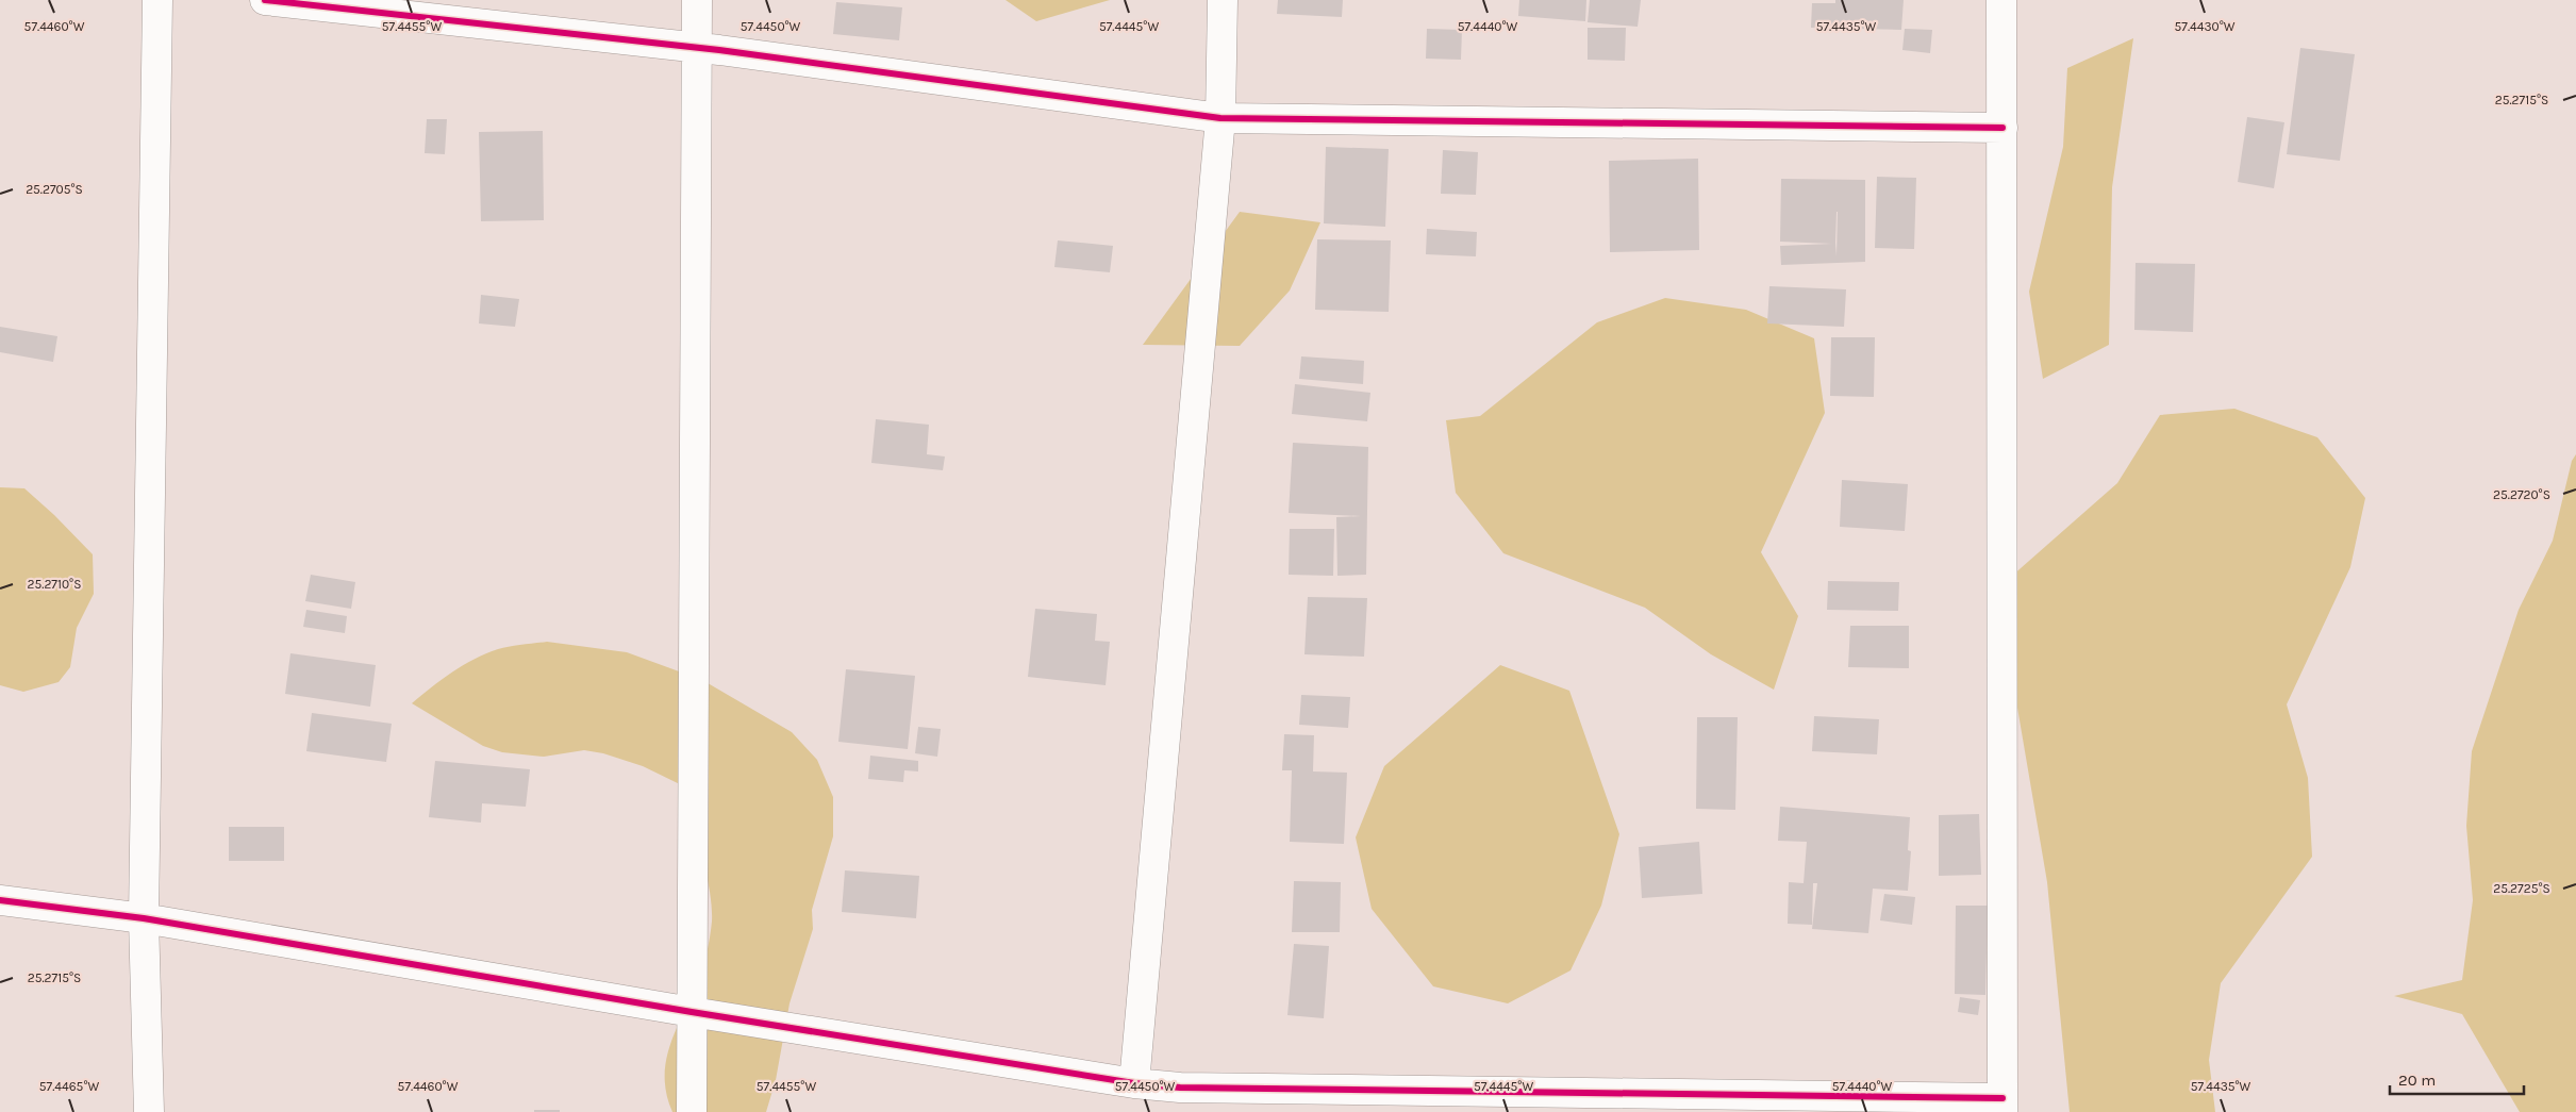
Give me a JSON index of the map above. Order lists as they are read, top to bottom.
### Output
{
  "scale_bar": "20 m",
  "coordinates": [
    "57.4435°W",
    "57.4460°W",
    "57.4455°W",
    "57.4450°W",
    "57.4445°W",
    "57.4440°W",
    "57.4430°W",
    "25.2715°S",
    "25.2705°S",
    "25.2720°S",
    "25.2710°S",
    "25.2725°S",
    "57.4465°W"
  ]
}
